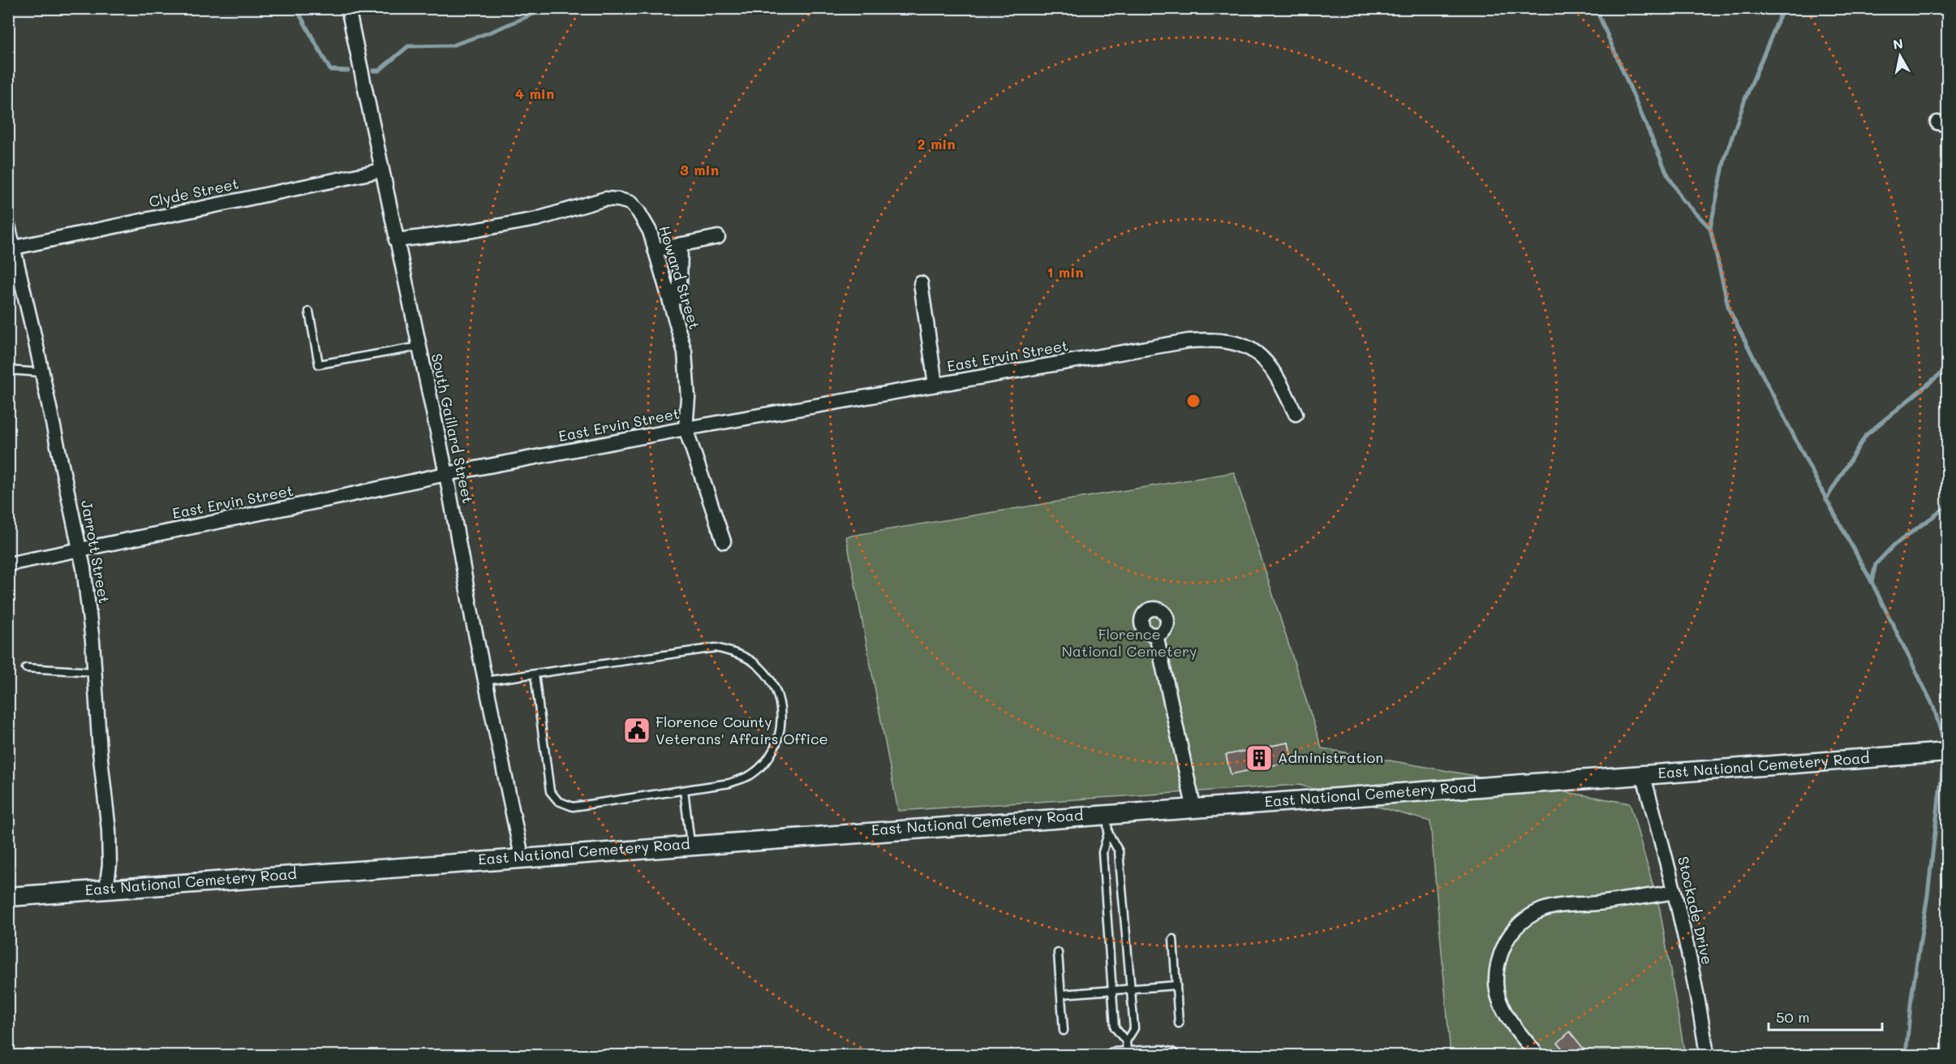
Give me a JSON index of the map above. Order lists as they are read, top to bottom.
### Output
{
  "streets": {
    "street": [
      "Clyde Street",
      "Howard Street",
      "East Ervin Street",
      "South Gaillard Street",
      "Jarrott Street",
      "East National Cemetery Road",
      "Stockade Drive"
    ]
  },
  "crossings": [
    ["Clyde Street", "South Gaillard Street"],
    ["Clyde Street", "Jarrott Street"],
    ["Howard Street", "East Ervin Street"],
    ["Howard Street", "South Gaillard Street"],
    ["East Ervin Street", "South Gaillard Street"],
    ["East Ervin Street", "Jarrott Street"],
    ["South Gaillard Street", "East National Cemetery Road"],
    ["Jarrott Street", "East National Cemetery Road"],
    ["East National Cemetery Road", "Stockade Drive"]
  ],
  "parks": ["Florence National Cemetery"],
  "places": {
    "public building": ["Florence County Veterans' Affairs Office"],
    "building": ["Administration"]
  },
  "scale_bar": "50 m",
  "north": "top",
  "rings": [
    "4 min",
    "2 min",
    "3 min",
    "1 min"
  ]
}
